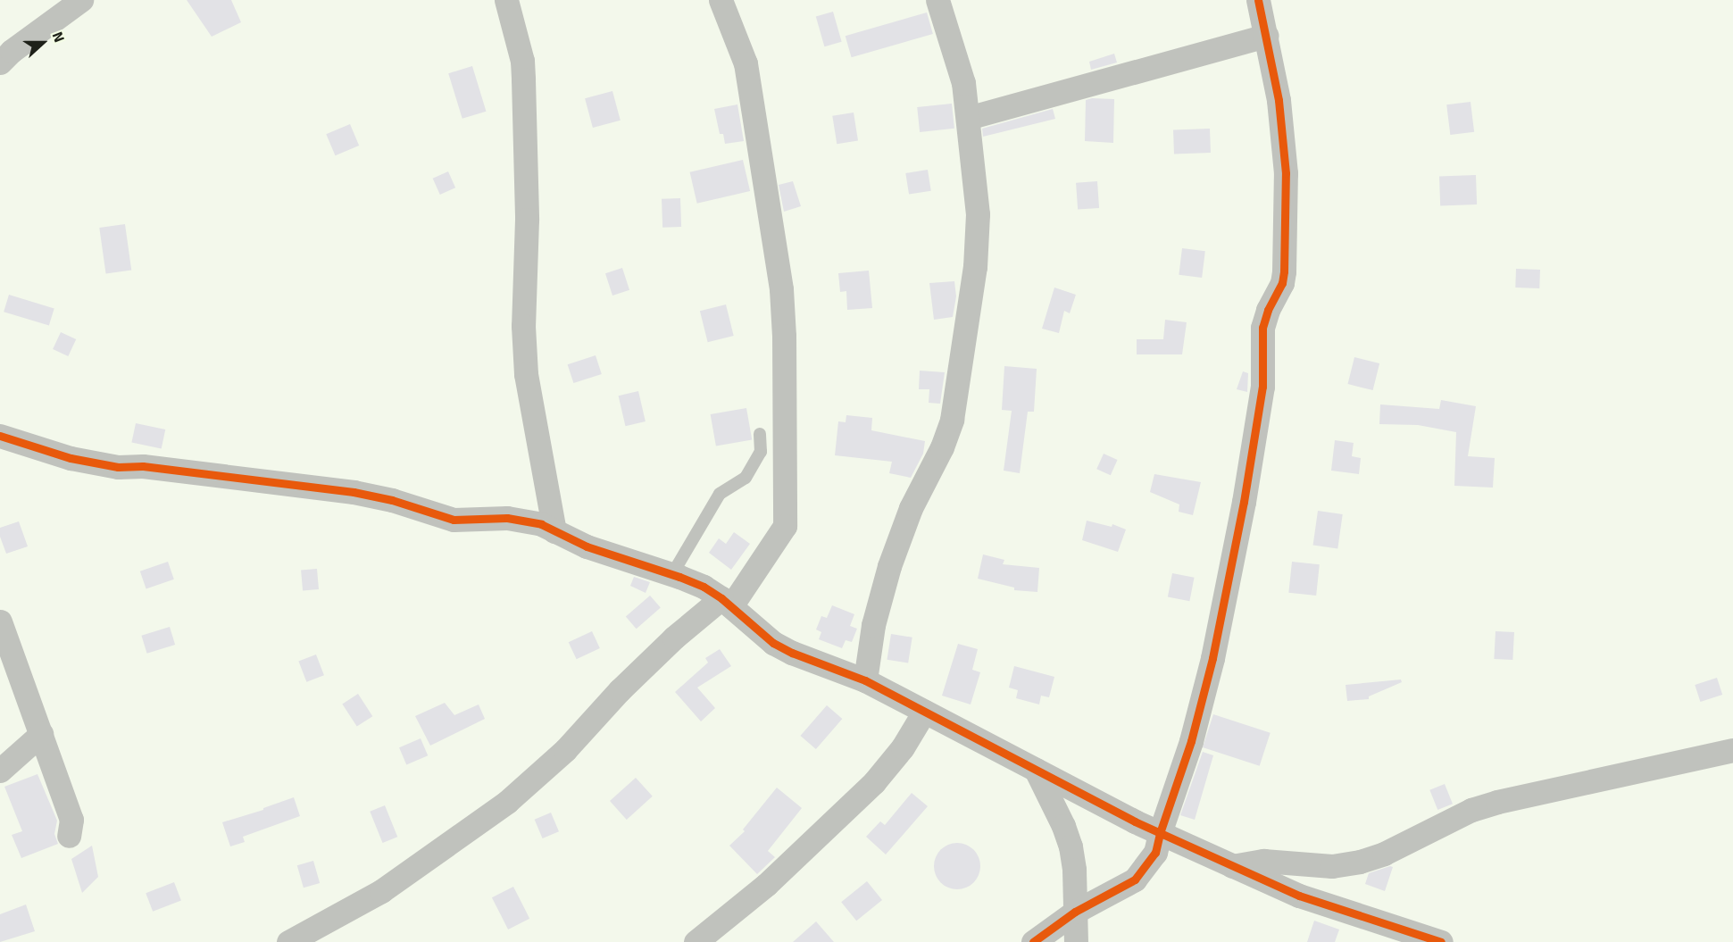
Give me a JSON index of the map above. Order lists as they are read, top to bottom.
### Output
{
  "north": "right"
}
